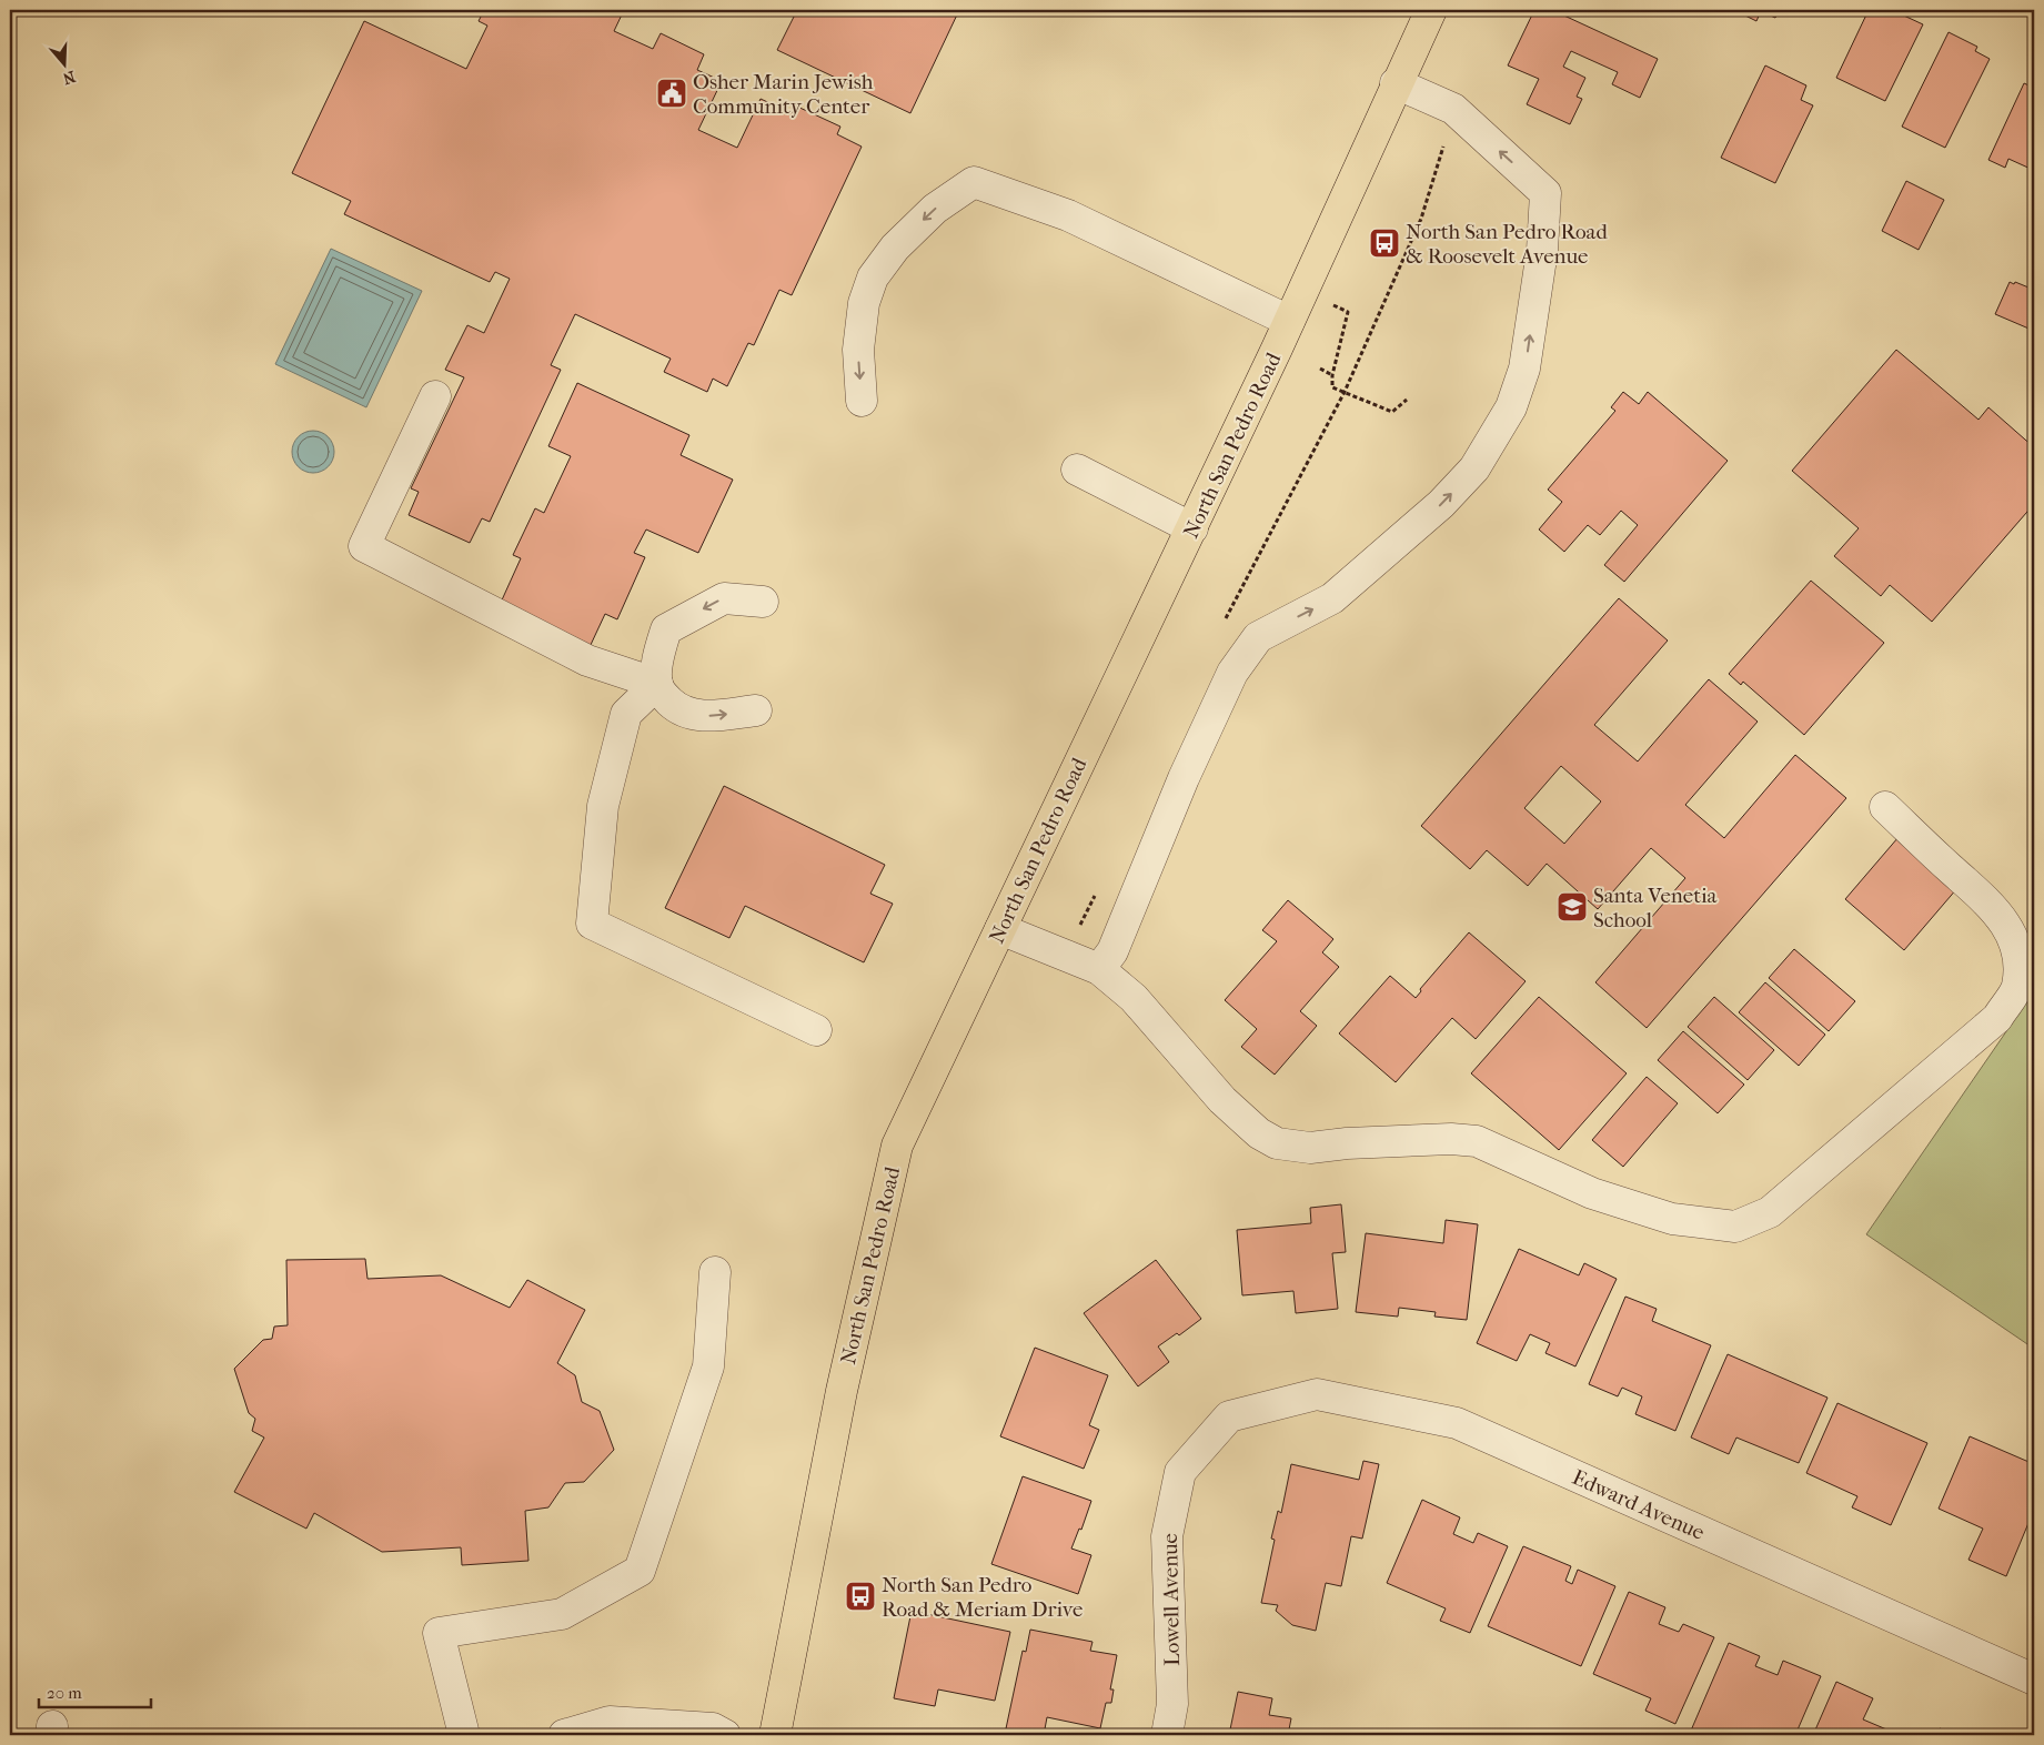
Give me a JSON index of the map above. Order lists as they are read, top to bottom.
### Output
{
  "streets": {
    "main road": ["North San Pedro Road"],
    "street": ["Edward Avenue", "Lowell Avenue"]
  },
  "crossings": [
    ["Edward Avenue", "Lowell Avenue"]
  ],
  "places": {
    "public building": ["Osher Marin Jewish Community Center"],
    "bus stop": ["North San Pedro Road & Roosevelt Avenue", "North San Pedro Road & Meriam Drive"],
    "school or university": ["Santa Venetia School"]
  },
  "scale_bar": "20 m",
  "north": "bottom"
}
